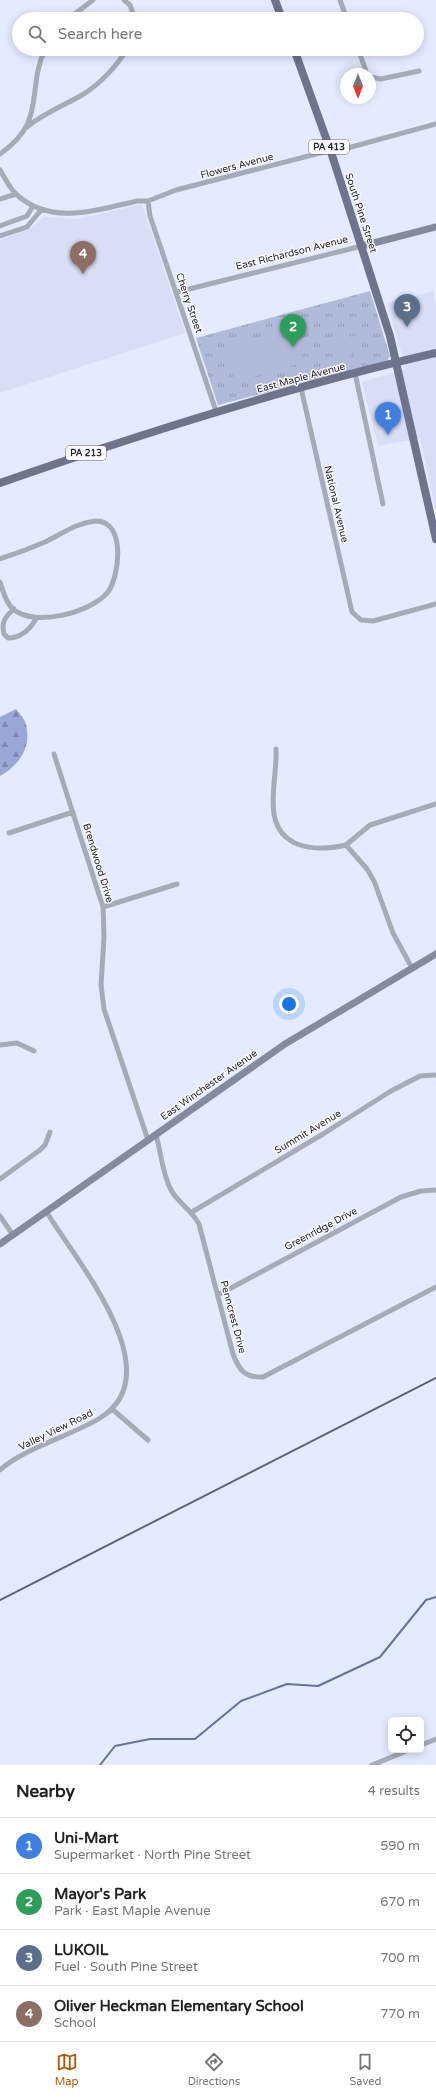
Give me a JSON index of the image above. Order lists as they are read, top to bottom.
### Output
{
  "streets": {
    "main road": [
      "PA 413",
      "South Pine Street",
      "East Richardson Avenue",
      "East Maple Avenue",
      "PA 213",
      "East Winchester Avenue"
    ],
    "street": [
      "Flowers Avenue",
      "Cherry Street",
      "National Avenue",
      "Brendwood Drive",
      "Summit Avenue",
      "Greenridge Drive",
      "Penncrest Drive",
      "Valley View Road"
    ]
  },
  "crossings": [
    ["PA 413", "South Pine Street"],
    ["PA 413", "East Maple Avenue"],
    ["Flowers Avenue", "South Pine Street"],
    ["Flowers Avenue", "Cherry Street"],
    ["South Pine Street", "East Richardson Avenue"],
    ["South Pine Street", "East Maple Avenue"],
    ["East Richardson Avenue", "Cherry Street"],
    ["Cherry Street", "East Maple Avenue"],
    ["East Maple Avenue", "National Avenue"],
    ["Brendwood Drive", "East Winchester Avenue"],
    ["East Winchester Avenue", "Penncrest Drive"],
    ["East Winchester Avenue", "Valley View Road"],
    ["Summit Avenue", "Penncrest Drive"],
    ["Greenridge Drive", "Penncrest Drive"]
  ],
  "north": "bottom",
  "page": {
    "search": "Search here",
    "pins": [
      "4",
      "3",
      "2",
      "1"
    ],
    "heading": ["Nearby", "4 results"],
    "list": [
      {
        "mark": "1",
        "name": "Uni-Mart",
        "note": "Supermarket · North Pine Street",
        "value": "590 m"
      },
      {
        "mark": "2",
        "name": "Mayor's Park",
        "note": "Park · East Maple Avenue",
        "value": "670 m"
      },
      {
        "mark": "3",
        "name": "LUKOIL",
        "note": "Fuel · South Pine Street",
        "value": "700 m"
      },
      {
        "mark": "4",
        "name": "Oliver Heckman Elementary School",
        "note": "School",
        "value": "770 m"
      }
    ],
    "nav": ["Map", "Directions", "Saved"]
  }
}
